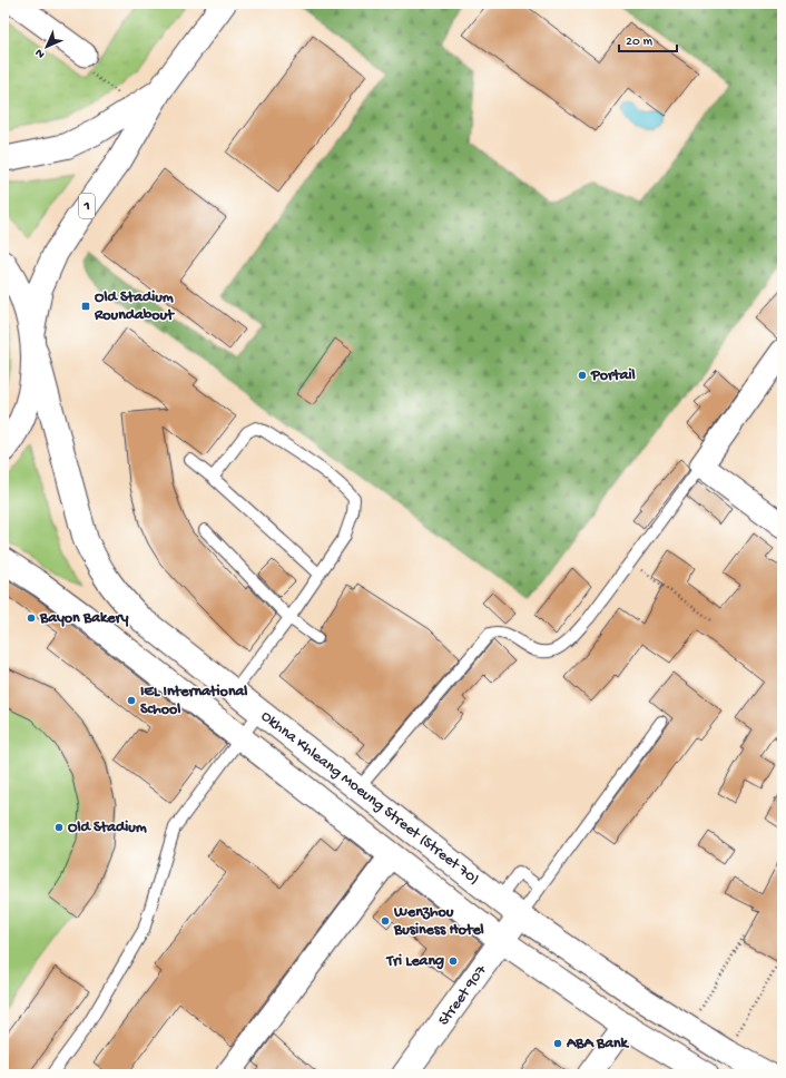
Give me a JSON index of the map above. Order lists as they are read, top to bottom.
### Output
{
  "streets": {
    "main road": ["1", "Okhna Khleang Moeung Street (Street 70)", "Street 907"]
  },
  "crossings": [
    ["1", "Okhna Khleang Moeung Street (Street 70)"],
    ["Okhna Khleang Moeung Street (Street 70)", "Street 907"]
  ],
  "places": {
    "transit": ["Old Stadium Roundabout"],
    "other": [
      "Portail",
      "Bayon Bakery",
      "IEL International School",
      "Old Stadium",
      "Wenzhou Business Hotel",
      "Tri Leang",
      "ABA Bank"
    ]
  },
  "scale_bar": "20 m",
  "north": "bottom left"
}
